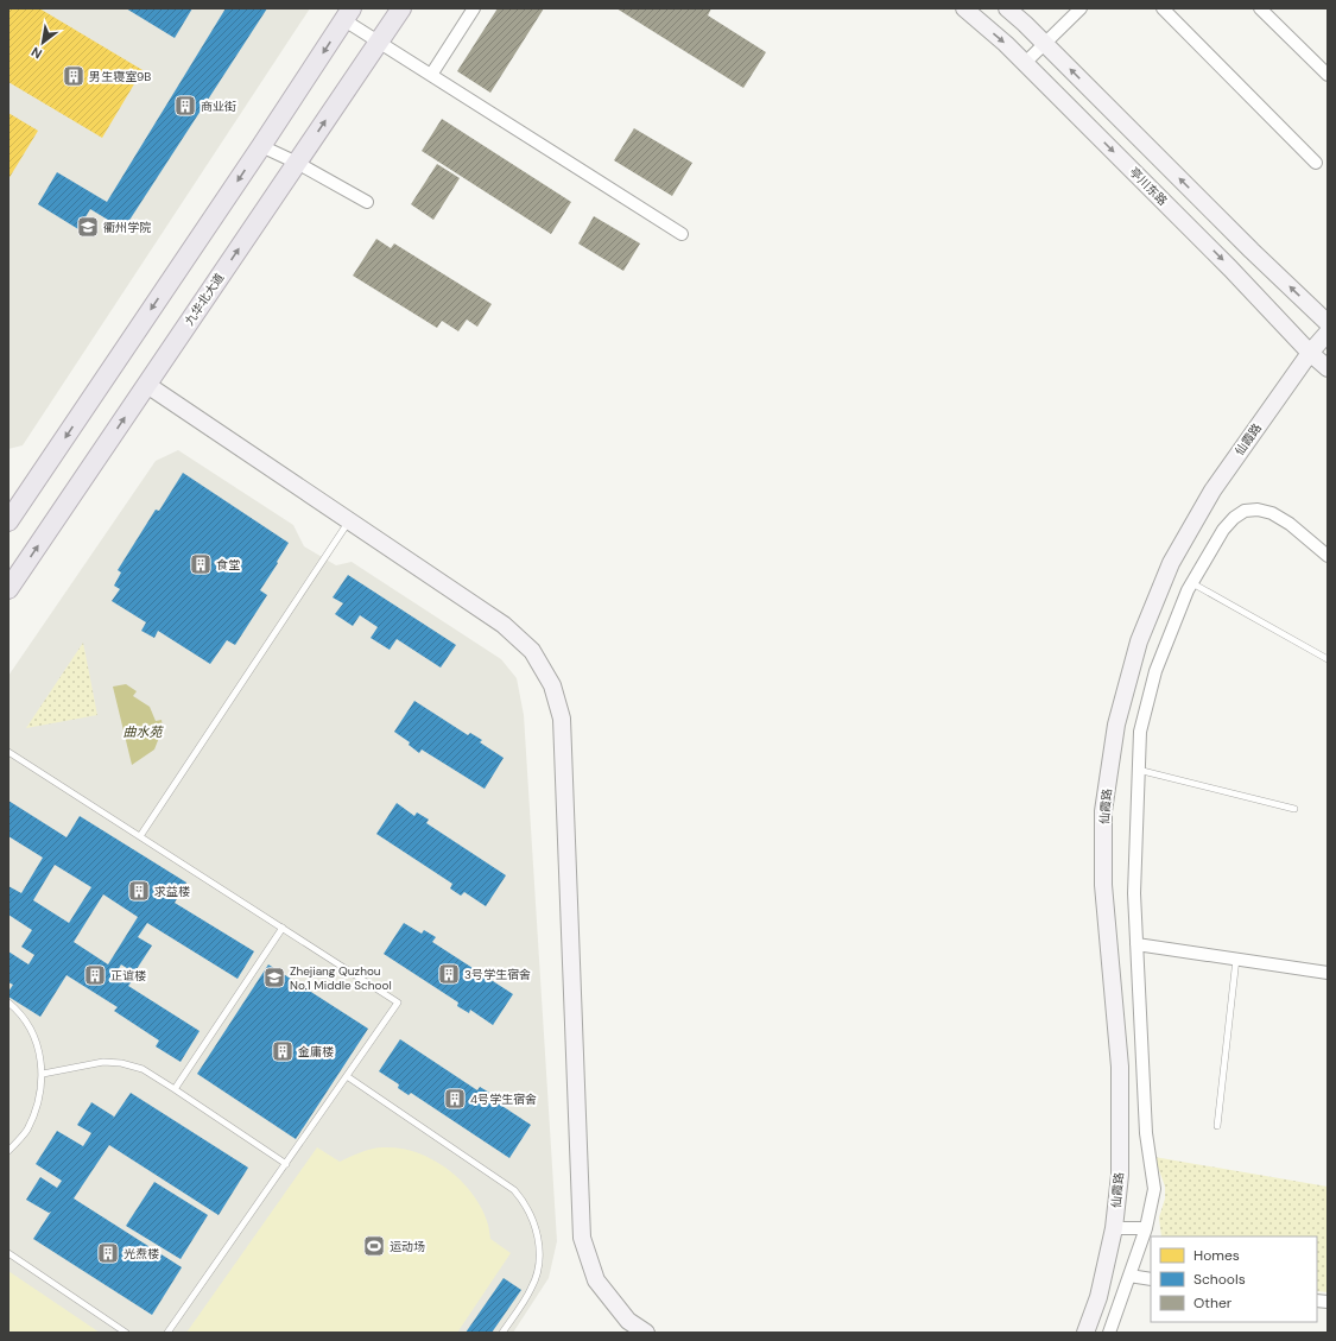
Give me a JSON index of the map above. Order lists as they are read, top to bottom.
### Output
{
  "streets": {
    "main road": ["九华北大道"],
    "street": ["亭川东路", "仙霞路"]
  },
  "crossings": [
    ["亭川东路", "仙霞路"]
  ],
  "water": ["曲水苑"],
  "places": {
    "building": [
      "男生寝室9B",
      "商业街",
      "食堂",
      "求益楼",
      "3号学生宿舍",
      "正谊楼",
      "金庸楼",
      "4号学生宿舍",
      "光焘楼"
    ],
    "school or university": ["衢州学院", "Zhejiang Quzhou No.1 Middle School"],
    "sports": ["运动场"]
  },
  "legend": ["Homes", "Schools", "Other"],
  "north": "bottom left"
}
